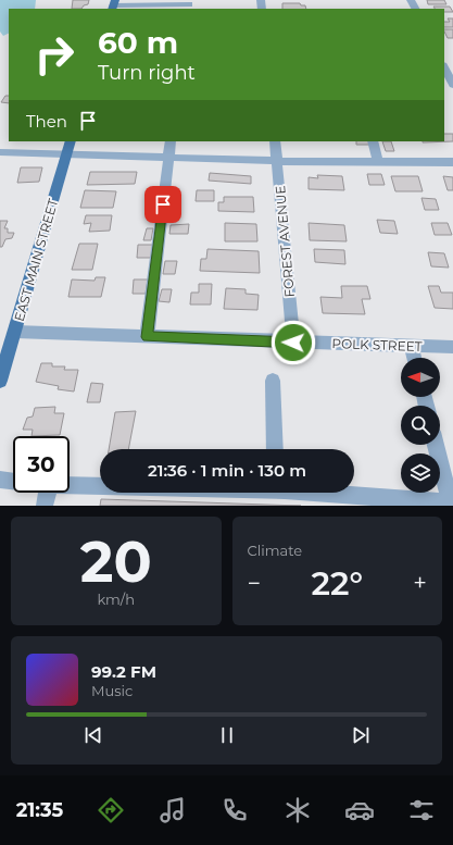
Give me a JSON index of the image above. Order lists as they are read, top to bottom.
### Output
{
  "streets": {
    "main road": ["EAST MAIN STREET"],
    "street": ["FOREST AVENUE", "POLK STREET"]
  },
  "crossings": [
    ["FOREST AVENUE", "POLK STREET"],
    ["EAST MAIN STREET", "POLK STREET"]
  ],
  "north": "left",
  "page": {
    "turn": ["60 m", "Turn right"],
    "then": "Then",
    "limit": "30",
    "trip": "21:36 · 1 min · 130 m",
    "tile": [
      ["20", "km/h"],
      "Climate"
    ],
    "heat": ["−", "22°", "+"],
    "song": ["99.2 FM", "Music"],
    "tabs": "21:35"
  }
}
